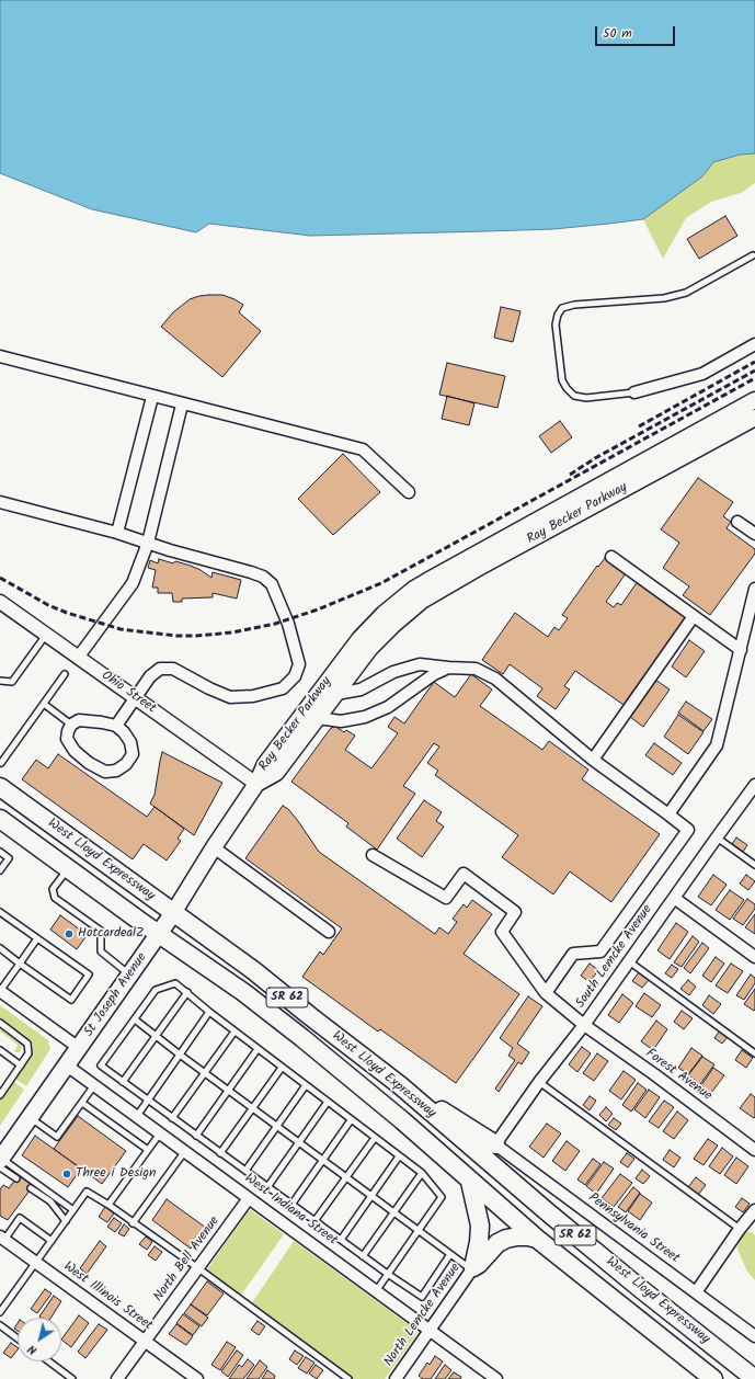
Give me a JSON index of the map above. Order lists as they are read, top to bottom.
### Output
{
  "streets": {
    "highway": ["West Lloyd Expressway", "SR 62"],
    "main road": ["Ray Becker Parkway", "St Joseph Avenue"],
    "street": [
      "Ohio Street",
      "South Lemcke Avenue",
      "Forest Avenue",
      "West Indiana Street",
      "Pennsylvania Street",
      "North Bell Avenue",
      "West Illinois Street",
      "North Lemcke Avenue"
    ]
  },
  "crossings": [
    ["Ray Becker Parkway", "Ohio Street"],
    ["Ray Becker Parkway", "St Joseph Avenue"],
    ["Ohio Street", "St Joseph Avenue"],
    ["West Lloyd Expressway", "St Joseph Avenue"],
    ["South Lemcke Avenue", "Forest Avenue"],
    ["South Lemcke Avenue", "Pennsylvania Street"],
    ["St Joseph Avenue", "West Indiana Street"],
    ["West Indiana Street", "North Bell Avenue"],
    ["West Indiana Street", "North Lemcke Avenue"],
    ["North Bell Avenue", "West Illinois Street"]
  ],
  "places": ["HotcardealZ", "Three i Design"],
  "scale_bar": "50 m",
  "north": "bottom left"
}
